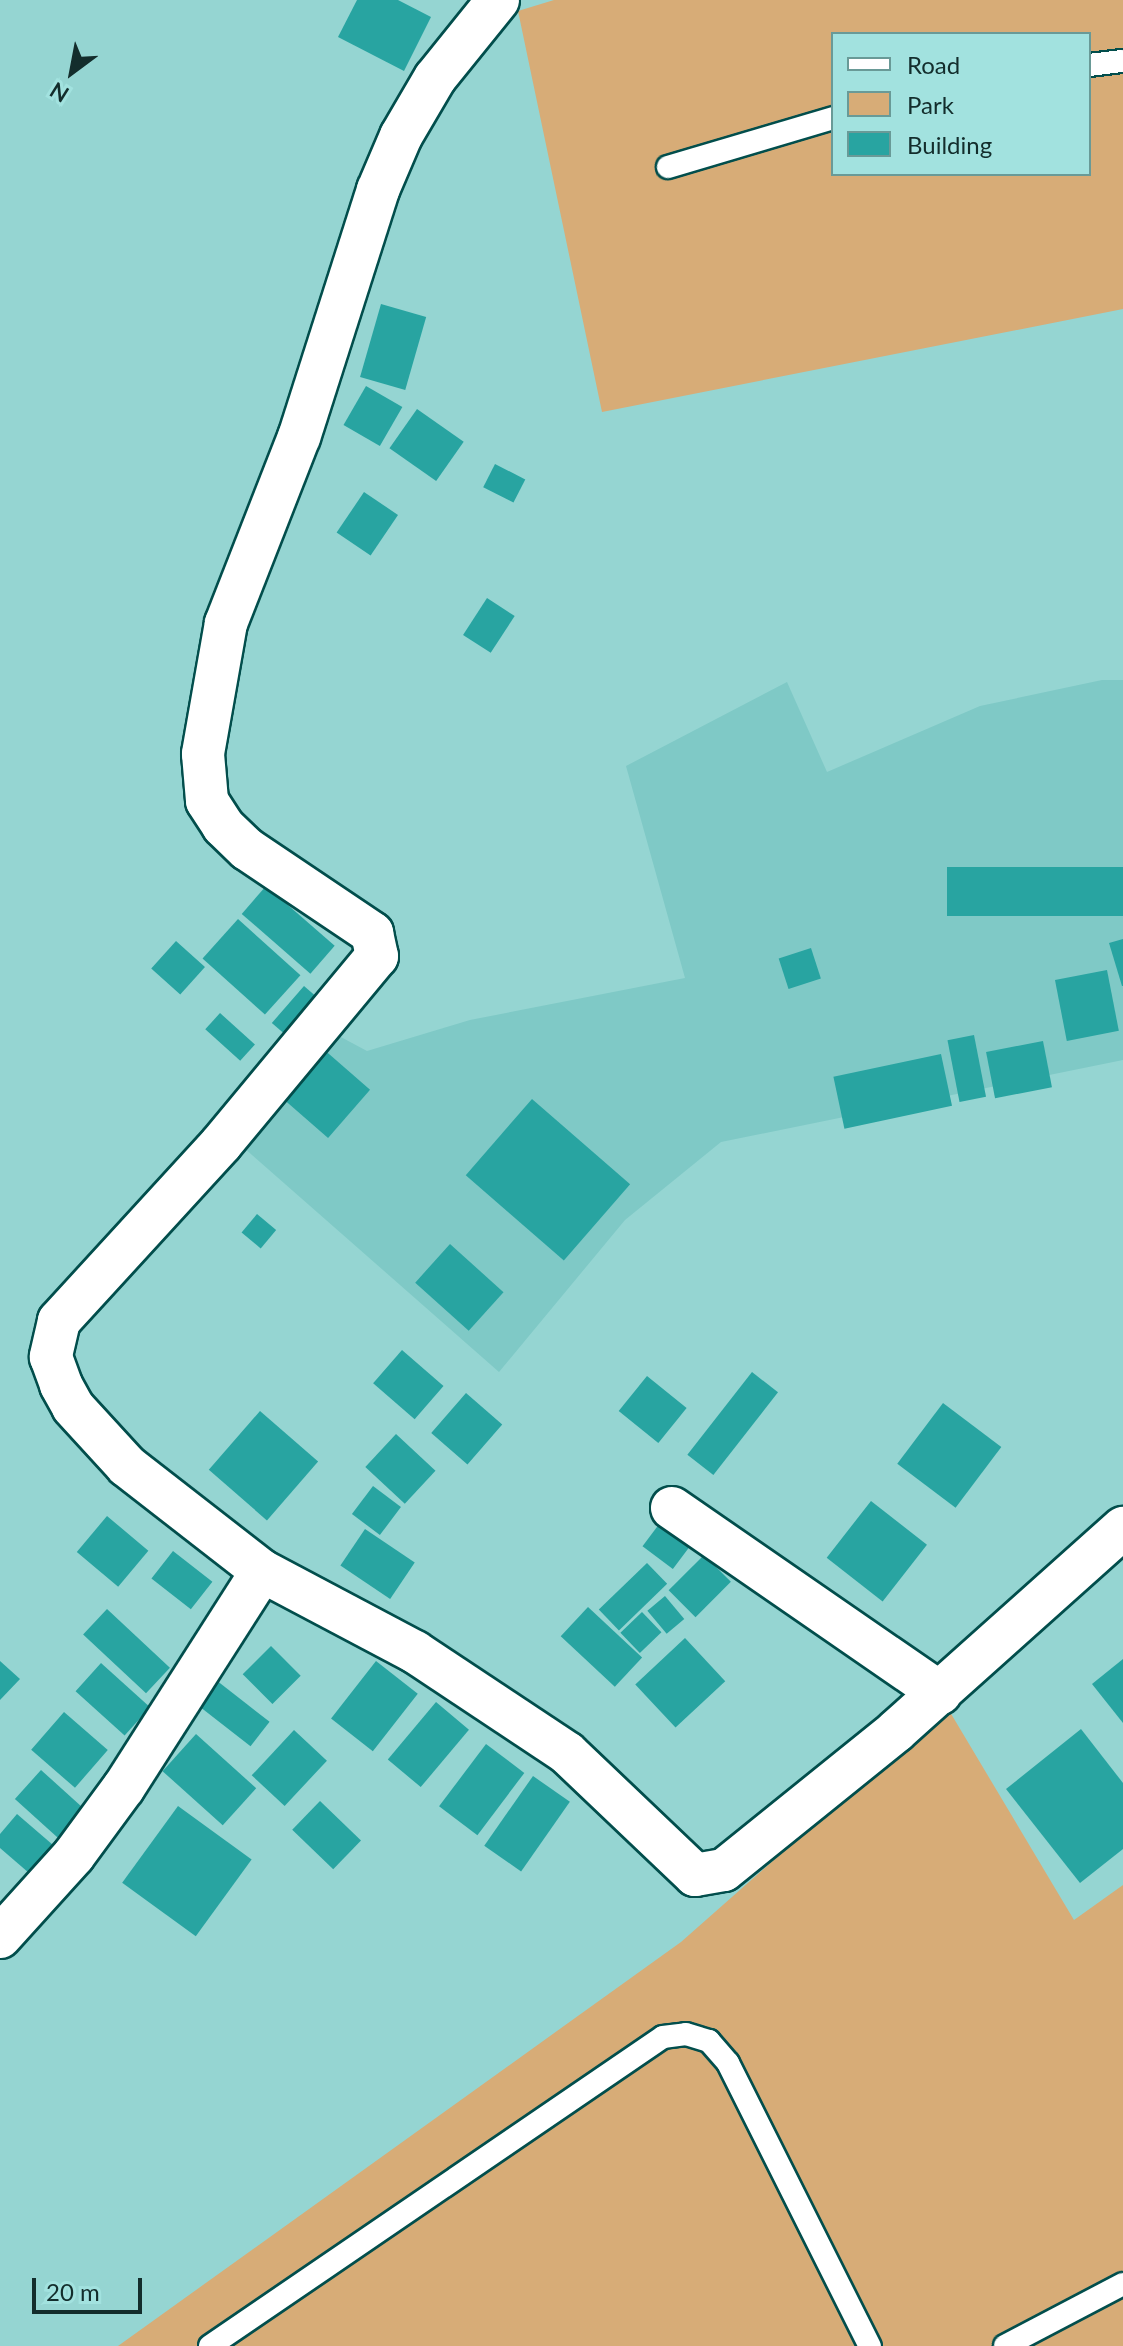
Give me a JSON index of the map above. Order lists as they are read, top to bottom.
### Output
{
  "legend": ["Road", "Park", "Building"],
  "scale_bar": "20 m",
  "north": "bottom left"
}
